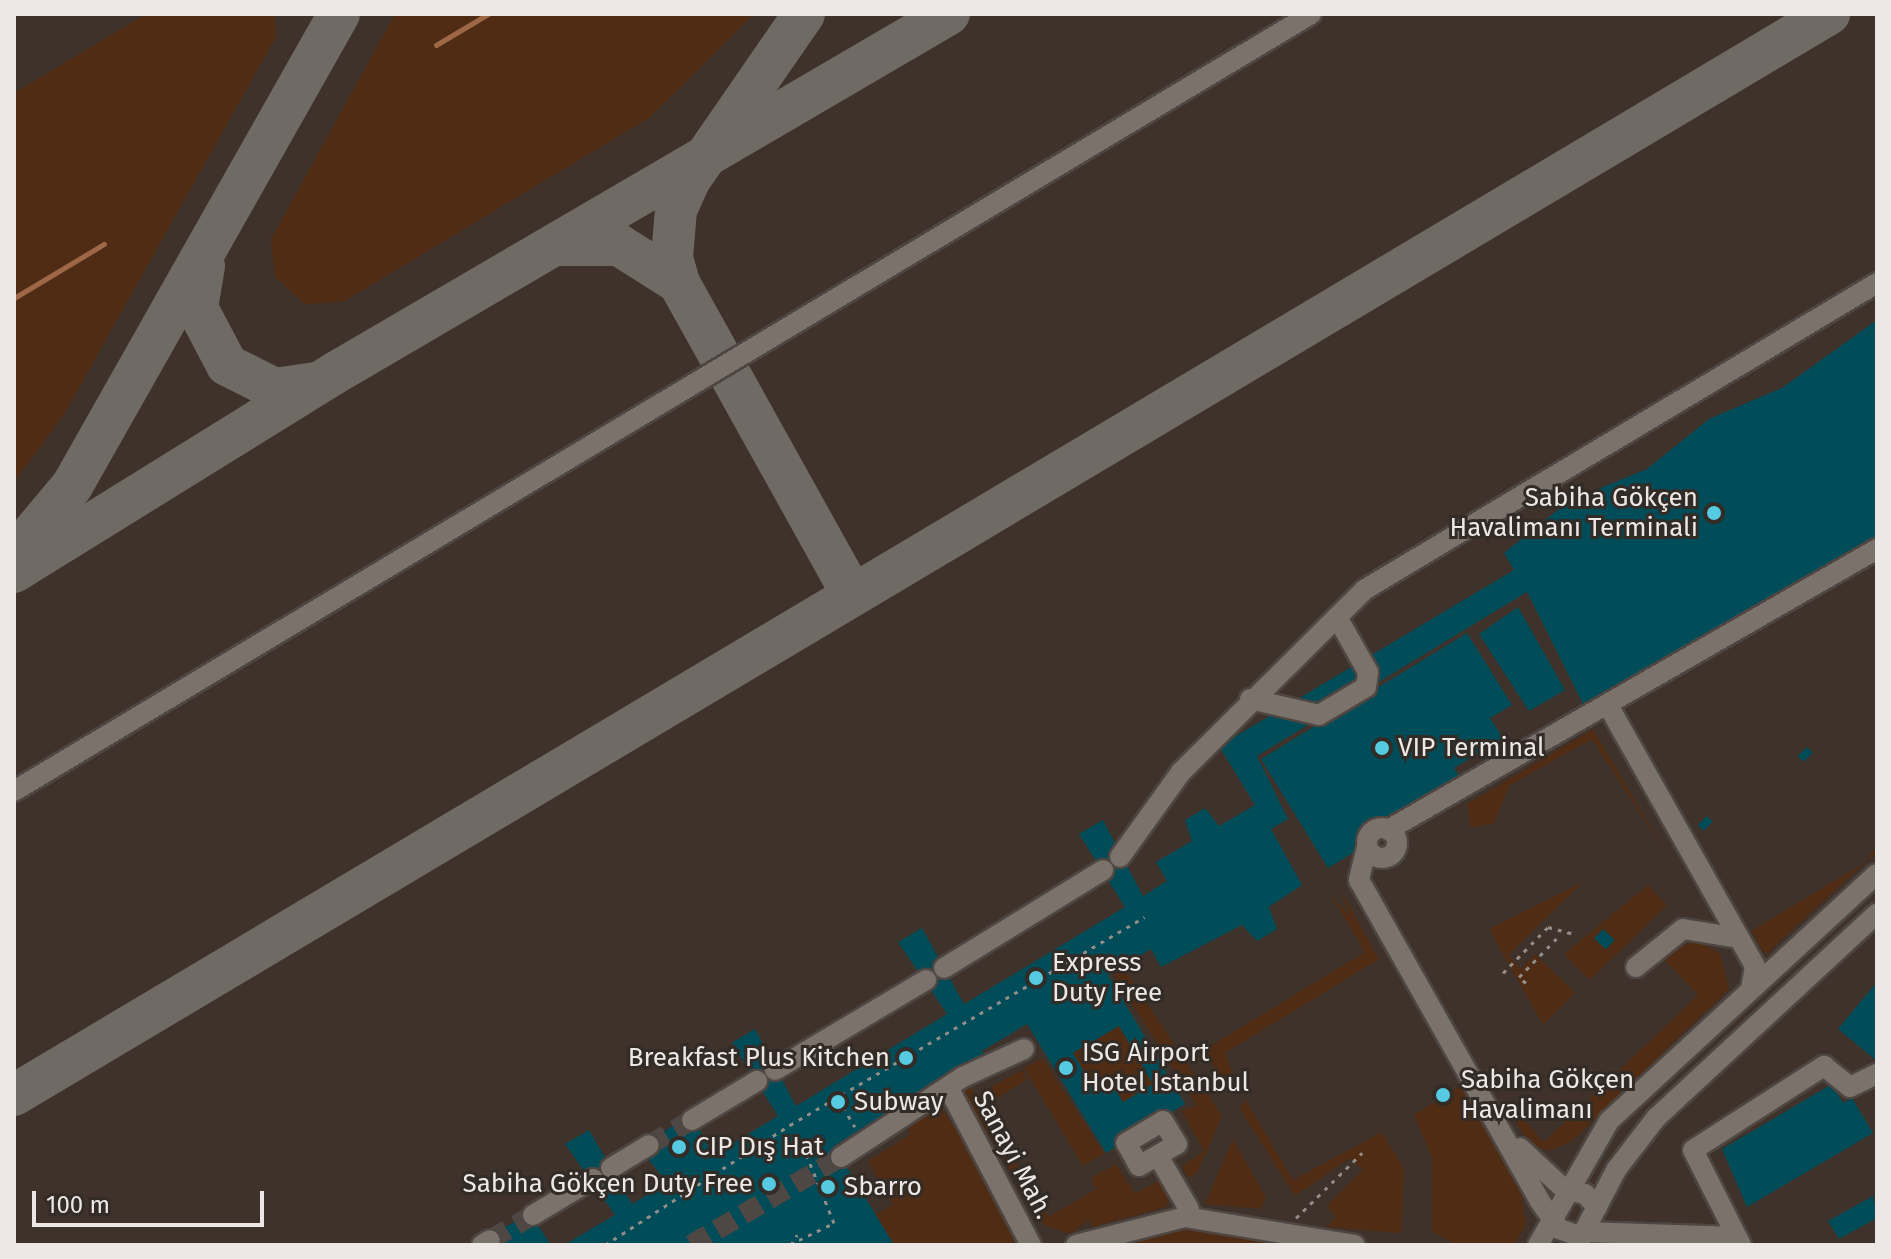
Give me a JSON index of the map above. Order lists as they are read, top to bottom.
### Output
{
  "streets": {
    "street": ["Sanayi Mah."]
  },
  "places": [
    "Sabiha Gökçen Havalimanı Terminali",
    "VIP Terminal",
    "Express Duty Free",
    "Breakfast Plus Kitchen",
    "ISG Airport Hotel Istanbul",
    "Sabiha Gökçen Havalimanı",
    "Subway",
    "CIP Dış Hat",
    "Sabiha Gökçen Duty Free",
    "Sbarro"
  ],
  "scale_bar": "100 m"
}
